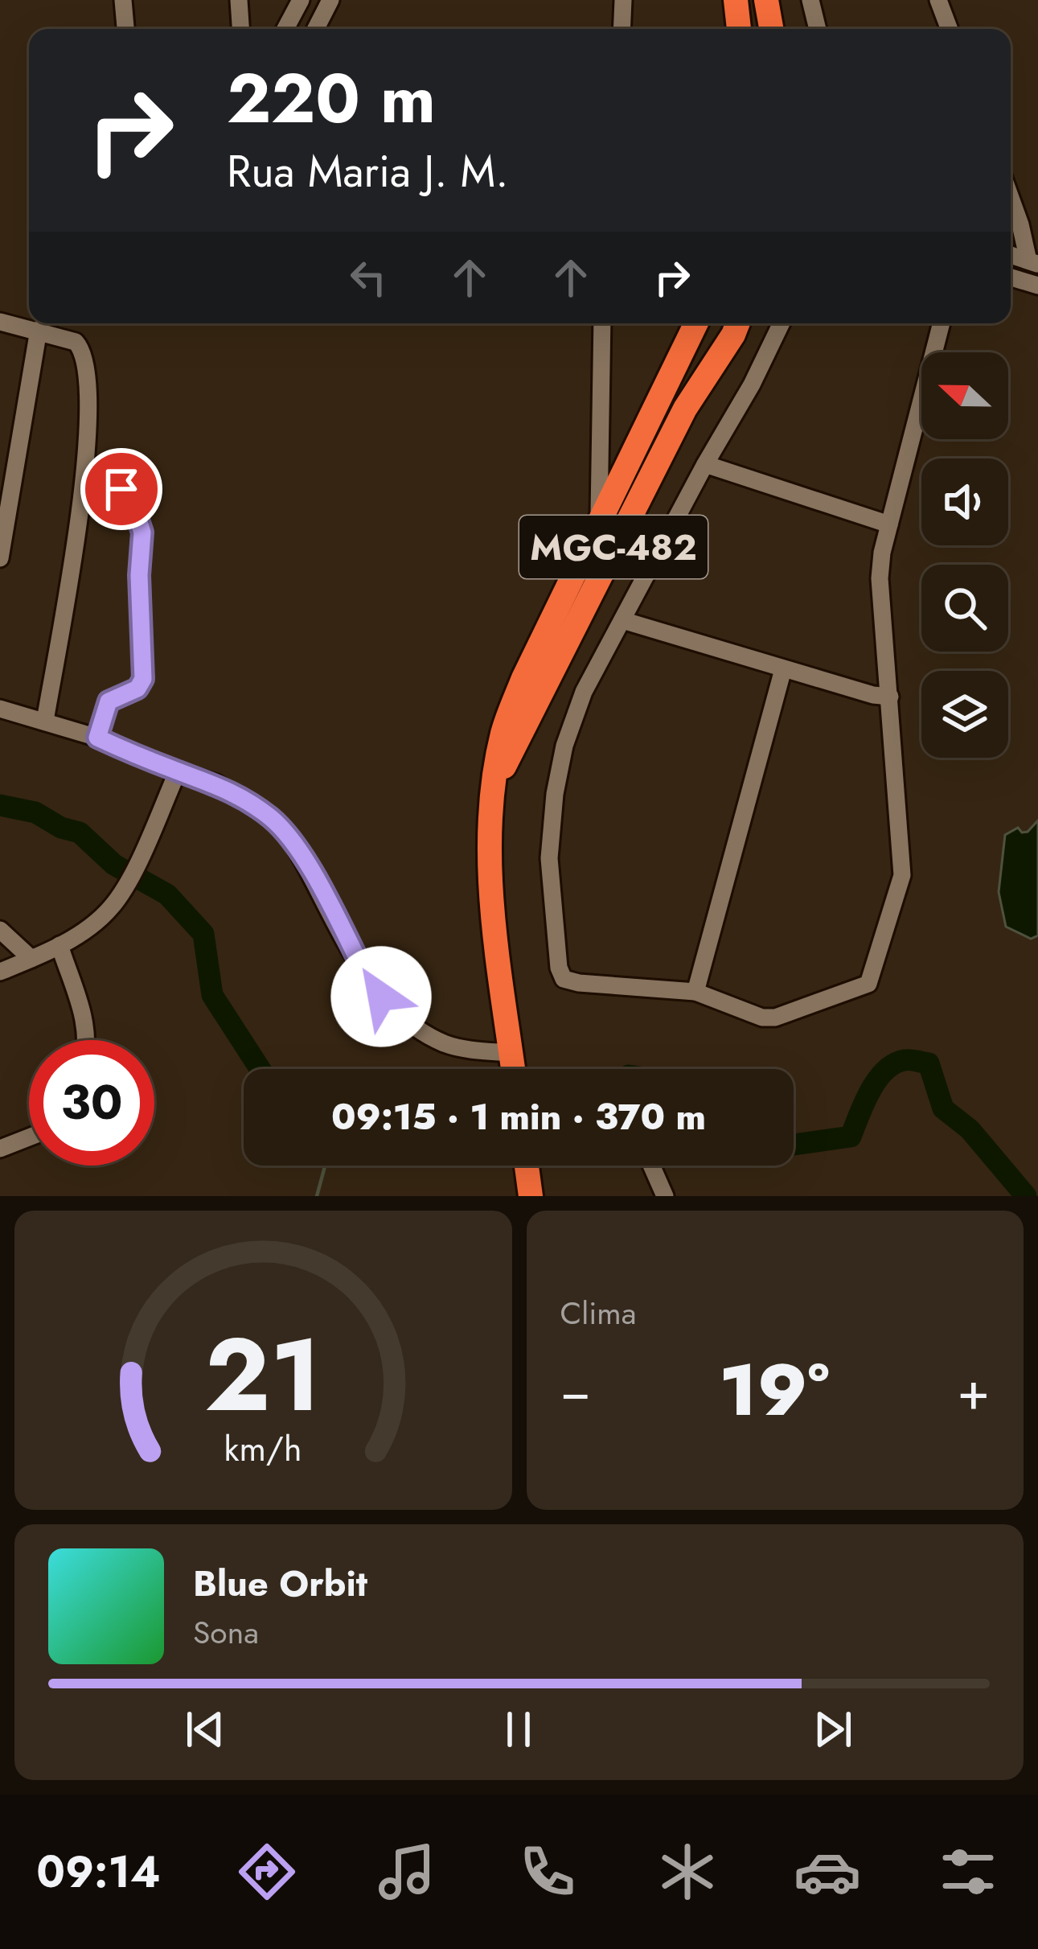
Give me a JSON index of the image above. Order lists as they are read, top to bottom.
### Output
{
  "streets": {
    "highway": ["MGC-482"]
  },
  "north": "left",
  "page": {
    "turn": ["220 m", "Rua Maria J. M."],
    "limit": "30",
    "trip": "09:15 · 1 min · 370 m",
    "tile": "Clima",
    "heat": ["−", "19°", "+"],
    "song": ["Blue Orbit", "Sona"],
    "tabs": "09:14",
    "gauge": ["21", "km/h"]
  }
}
